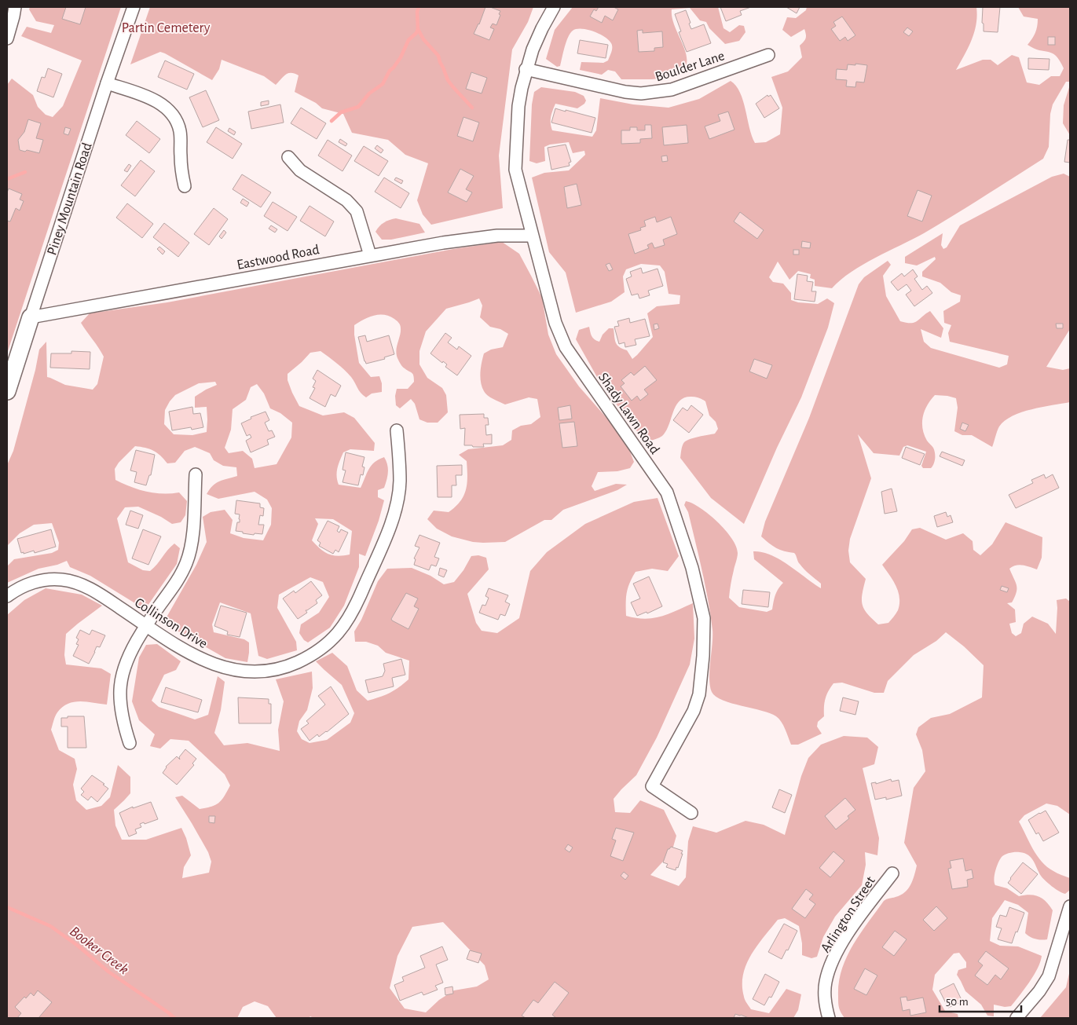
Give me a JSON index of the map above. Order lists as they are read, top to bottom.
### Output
{
  "streets": {
    "street": [
      "Boulder Lane",
      "Piney Mountain Road",
      "Eastwood Road",
      "Shady Lawn Road",
      "Collinson Drive",
      "Arlington Street"
    ]
  },
  "crossings": [
    ["Boulder Lane", "Shady Lawn Road"],
    ["Piney Mountain Road", "Eastwood Road"],
    ["Eastwood Road", "Shady Lawn Road"]
  ],
  "water": ["Booker Creek"],
  "parks": ["Partin Cemetery"],
  "scale_bar": "50 m"
}
